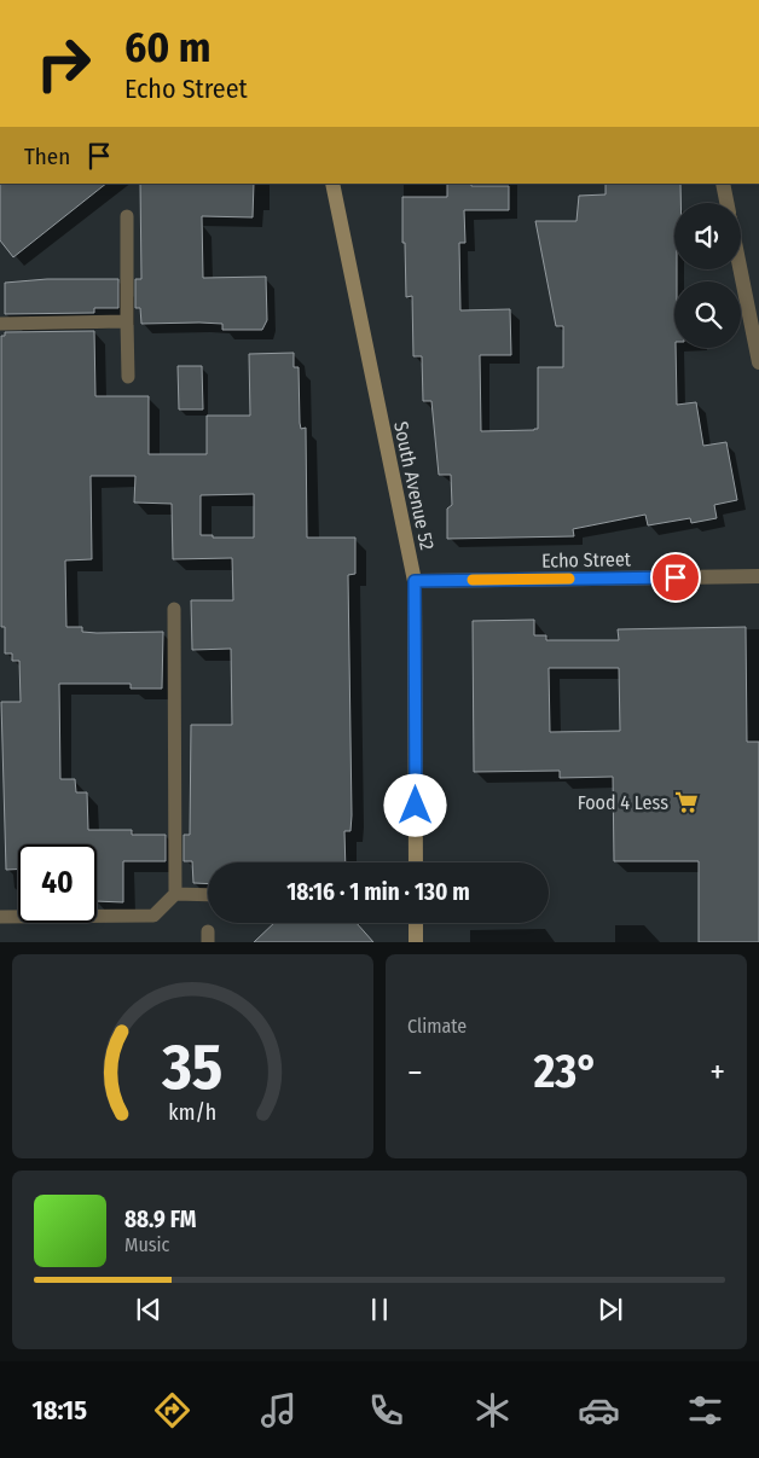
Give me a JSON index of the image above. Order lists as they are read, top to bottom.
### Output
{
  "streets": {
    "street": ["South Avenue 52", "Echo Street"]
  },
  "crossings": [
    ["South Avenue 52", "Echo Street"]
  ],
  "places": {
    "supermarket": ["Food 4 Less"]
  },
  "page": {
    "turn": ["60 m", "Echo Street"],
    "then": "Then",
    "limit": "40",
    "trip": "18:16 · 1 min · 130 m",
    "tile": "Climate",
    "heat": ["−", "23°", "+"],
    "song": ["88.9 FM", "Music"],
    "tabs": "18:15",
    "gauge": ["35", "km/h"]
  }
}
